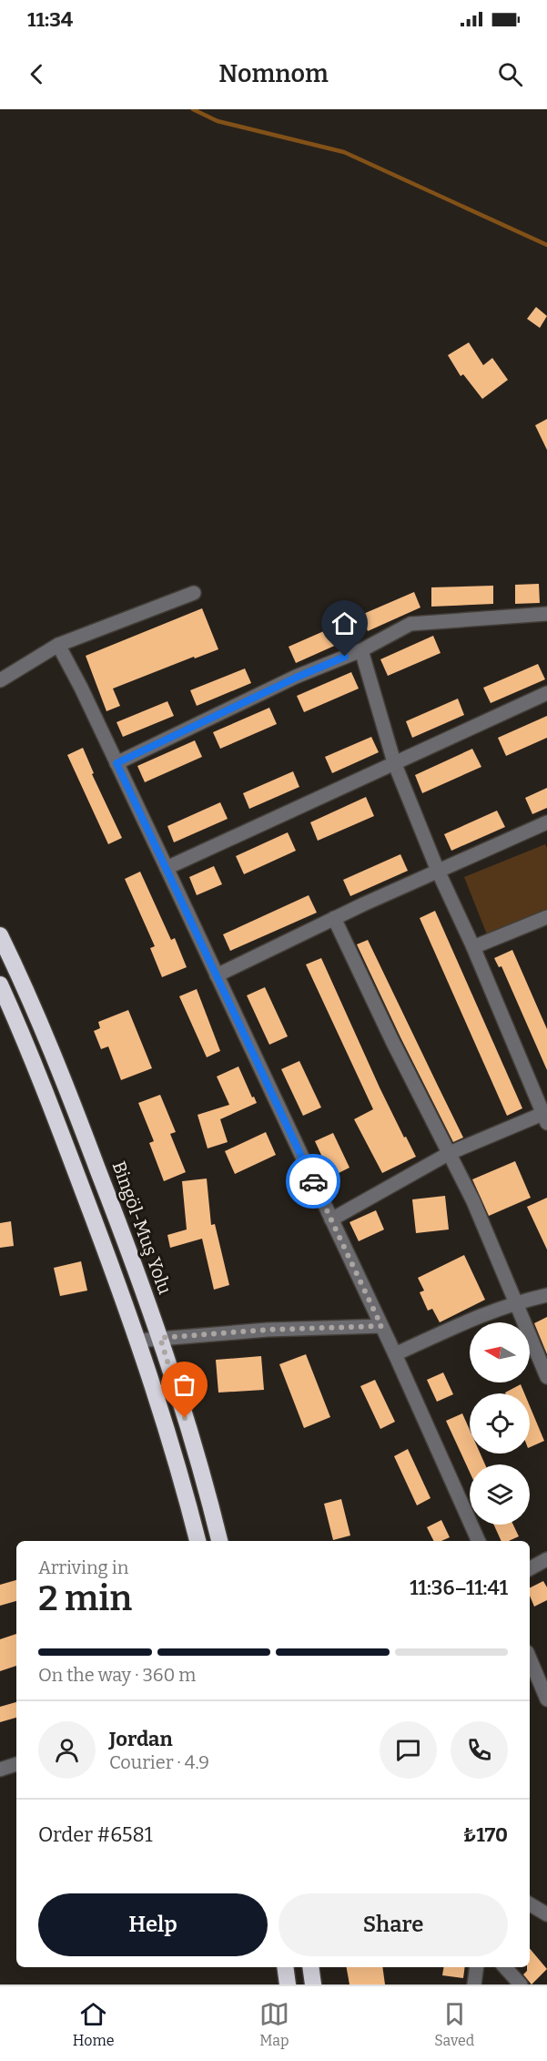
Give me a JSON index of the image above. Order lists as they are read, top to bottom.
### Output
{
  "streets": {
    "highway": ["Bingöl-Muş Yolu"]
  },
  "north": "left",
  "page": {
    "status": "11:34",
    "header": "Nomnom",
    "heading": ["2 min", "Arriving in", "11:36–11:41"],
    "panel": [
      "Jordan",
      "Courier · 4.9",
      "Order #6581",
      "₺170"
    ],
    "bar": "On the way · 360 m",
    "buttons": ["Help", "Share"],
    "tabs": ["Home", "Map", "Saved"]
  }
}
